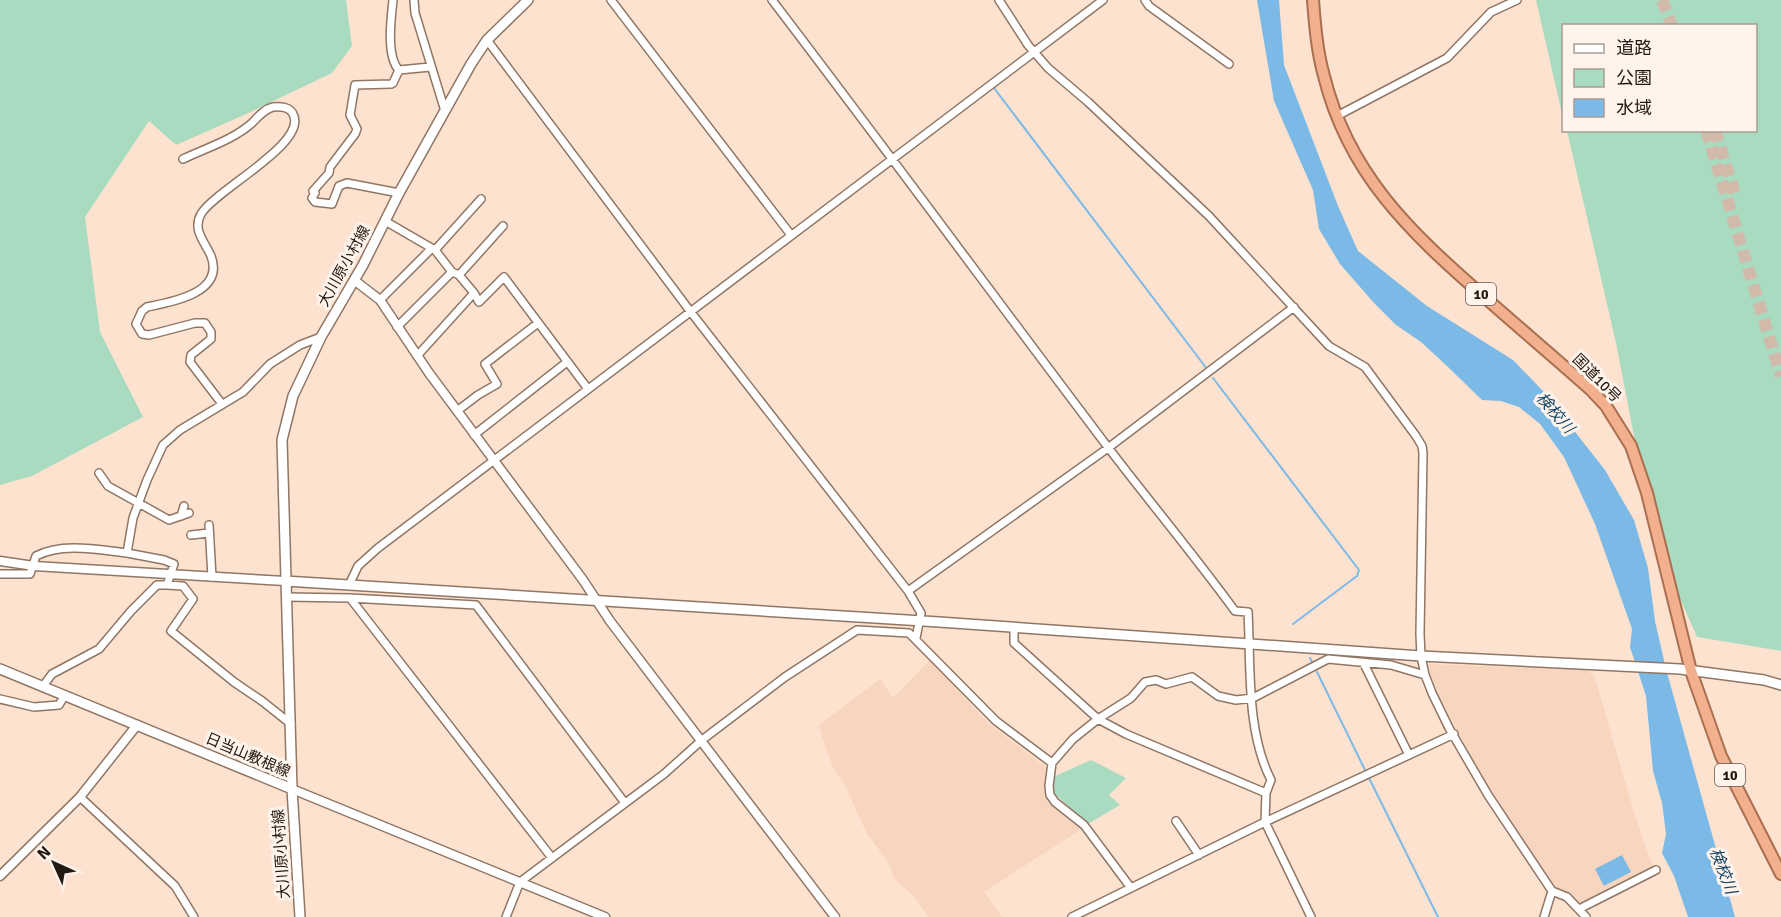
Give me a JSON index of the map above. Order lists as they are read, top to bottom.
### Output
{
  "streets": {
    "highway": ["10", "国道10号"],
    "main road": ["大川原小村線", "日当山敷根線"]
  },
  "crossings": [
    ["大川原小村線", "日当山敷根線"]
  ],
  "water": ["検校川"],
  "legend": ["道路", "公園", "水域"],
  "north": "top left"
}
